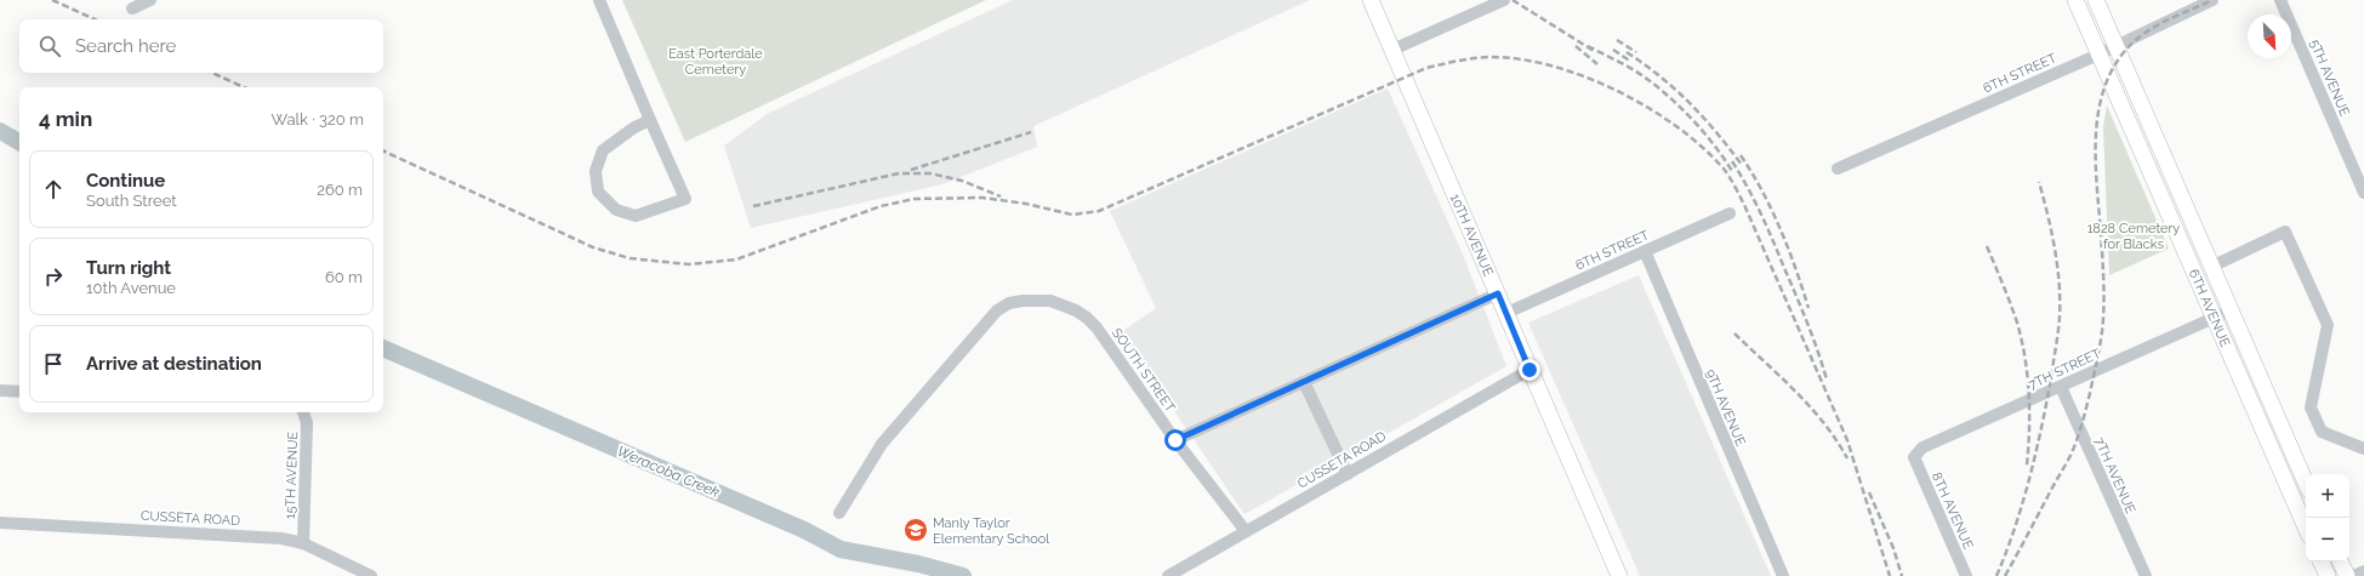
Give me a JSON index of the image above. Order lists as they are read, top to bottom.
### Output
{
  "streets": {
    "main road": ["10TH AVENUE", "6TH AVENUE"],
    "street": [
      "6TH STREET",
      "5TH AVENUE",
      "7TH STREET",
      "SOUTH STREET",
      "9TH AVENUE",
      "CUSSETA ROAD",
      "15TH AVENUE",
      "7TH AVENUE",
      "8TH AVENUE"
    ]
  },
  "crossings": [
    ["6TH STREET", "10TH AVENUE"],
    ["6TH STREET", "6TH AVENUE"],
    ["6TH STREET", "9TH AVENUE"],
    ["10TH AVENUE", "CUSSETA ROAD"],
    ["6TH AVENUE", "7TH STREET"],
    ["7TH STREET", "7TH AVENUE"],
    ["7TH STREET", "8TH AVENUE"],
    ["SOUTH STREET", "CUSSETA ROAD"],
    ["CUSSETA ROAD", "15TH AVENUE"]
  ],
  "water": ["Weracoba Creek"],
  "parks": ["East Porterdale Cemetery", "1828 Cemetery for Blacks"],
  "places": {
    "school or university": ["Manly Taylor Elementary School"]
  },
  "north": "bottom right",
  "page": {
    "search": "Search here",
    "heading": ["4 min", "Walk · 320 m"],
    "list": [
      ["Continue", "South Street", "260 m"],
      ["Turn right", "10th Avenue", "60 m"],
      "Arrive at destination"
    ],
    "map_buttons": ["+", "−"]
  }
}
